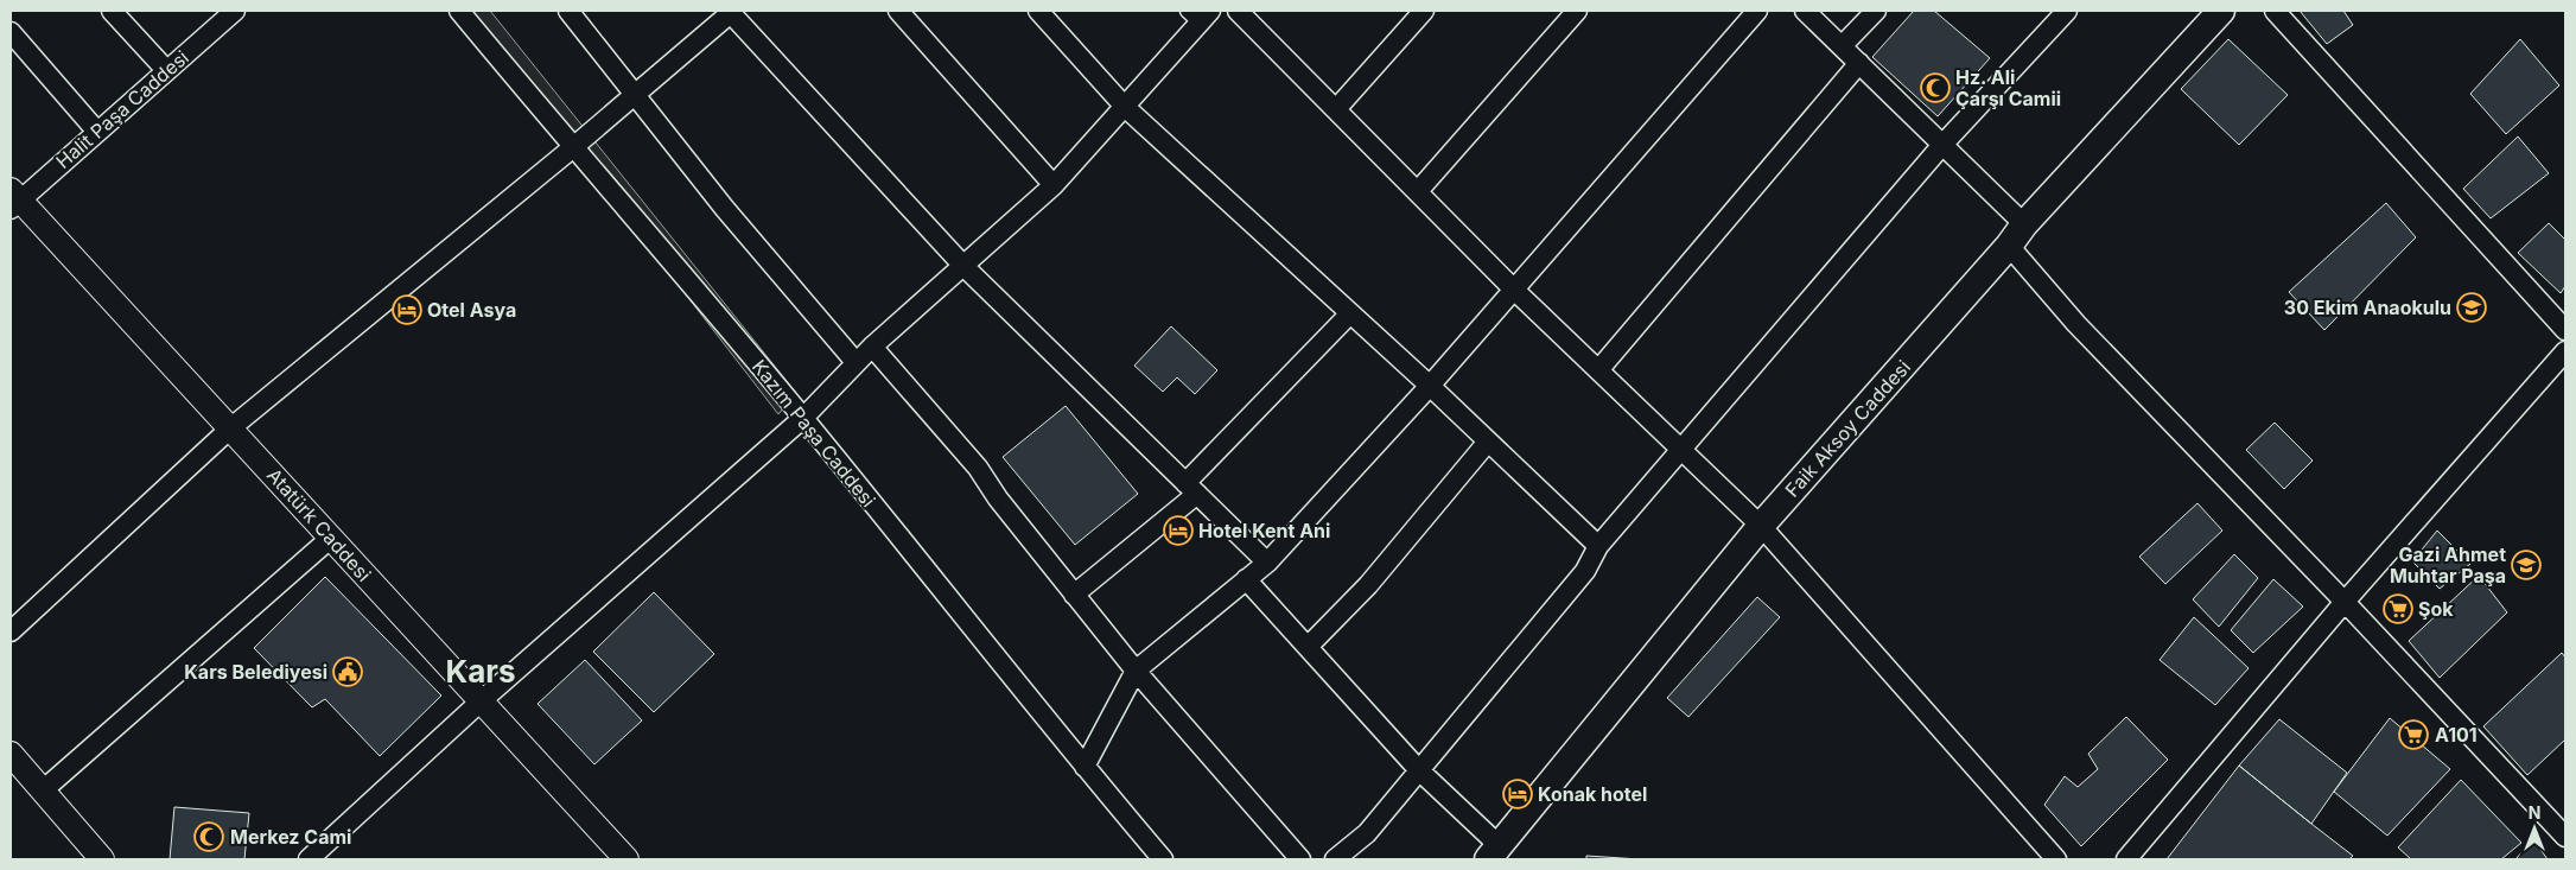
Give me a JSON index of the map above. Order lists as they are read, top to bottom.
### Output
{
  "streets": {
    "main road": ["Faik Aksoy Caddesi"],
    "street": ["Halit Paşa Caddesi", "Kazım Paşa Caddesi", "Atatürk Caddesi"]
  },
  "crossings": [
    ["Halit Paşa Caddesi", "Atatürk Caddesi"]
  ],
  "districts": ["Kars"],
  "places": {
    "mosque": ["Hz. Ali Çarşı Camii", "Merkez Cami"],
    "school or university": ["30 Ekim Anaokulu", "Gazi Ahmet Muhtar Paşa"],
    "hotel": ["Otel Asya", "Hotel Kent Ani", "Konak hotel"],
    "supermarket": ["Şok", "A101"],
    "public building": ["Kars Belediyesi"]
  },
  "north": "top"
}
